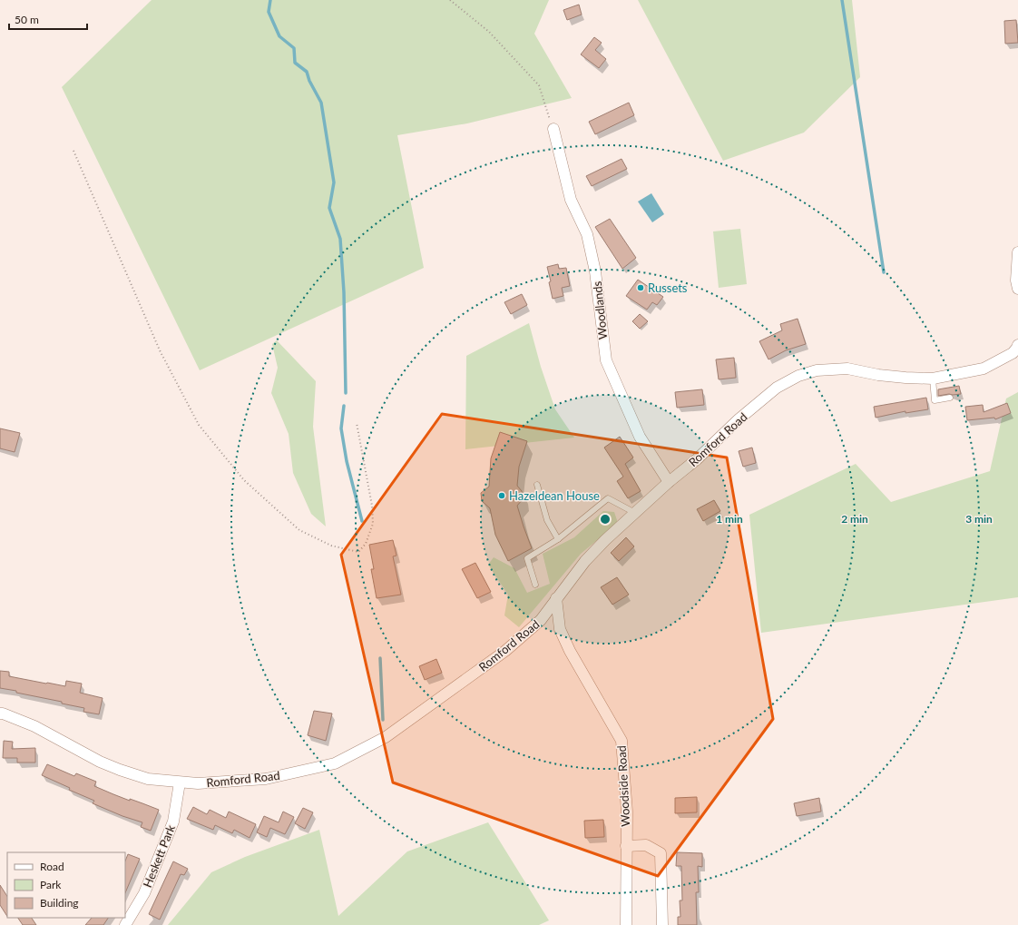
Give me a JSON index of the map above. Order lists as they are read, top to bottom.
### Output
{
  "streets": {
    "street": [
      "Woodlands",
      "Romford Road",
      "Woodside Road",
      "Heskett Park"
    ]
  },
  "crossings": [
    ["Woodlands", "Romford Road"],
    ["Romford Road", "Woodside Road"],
    ["Romford Road", "Heskett Park"]
  ],
  "places": ["Russets", "Hazeldean House"],
  "legend": ["Road", "Park", "Building"],
  "scale_bar": "50 m",
  "rings": ["1 min", "2 min", "3 min"]
}
